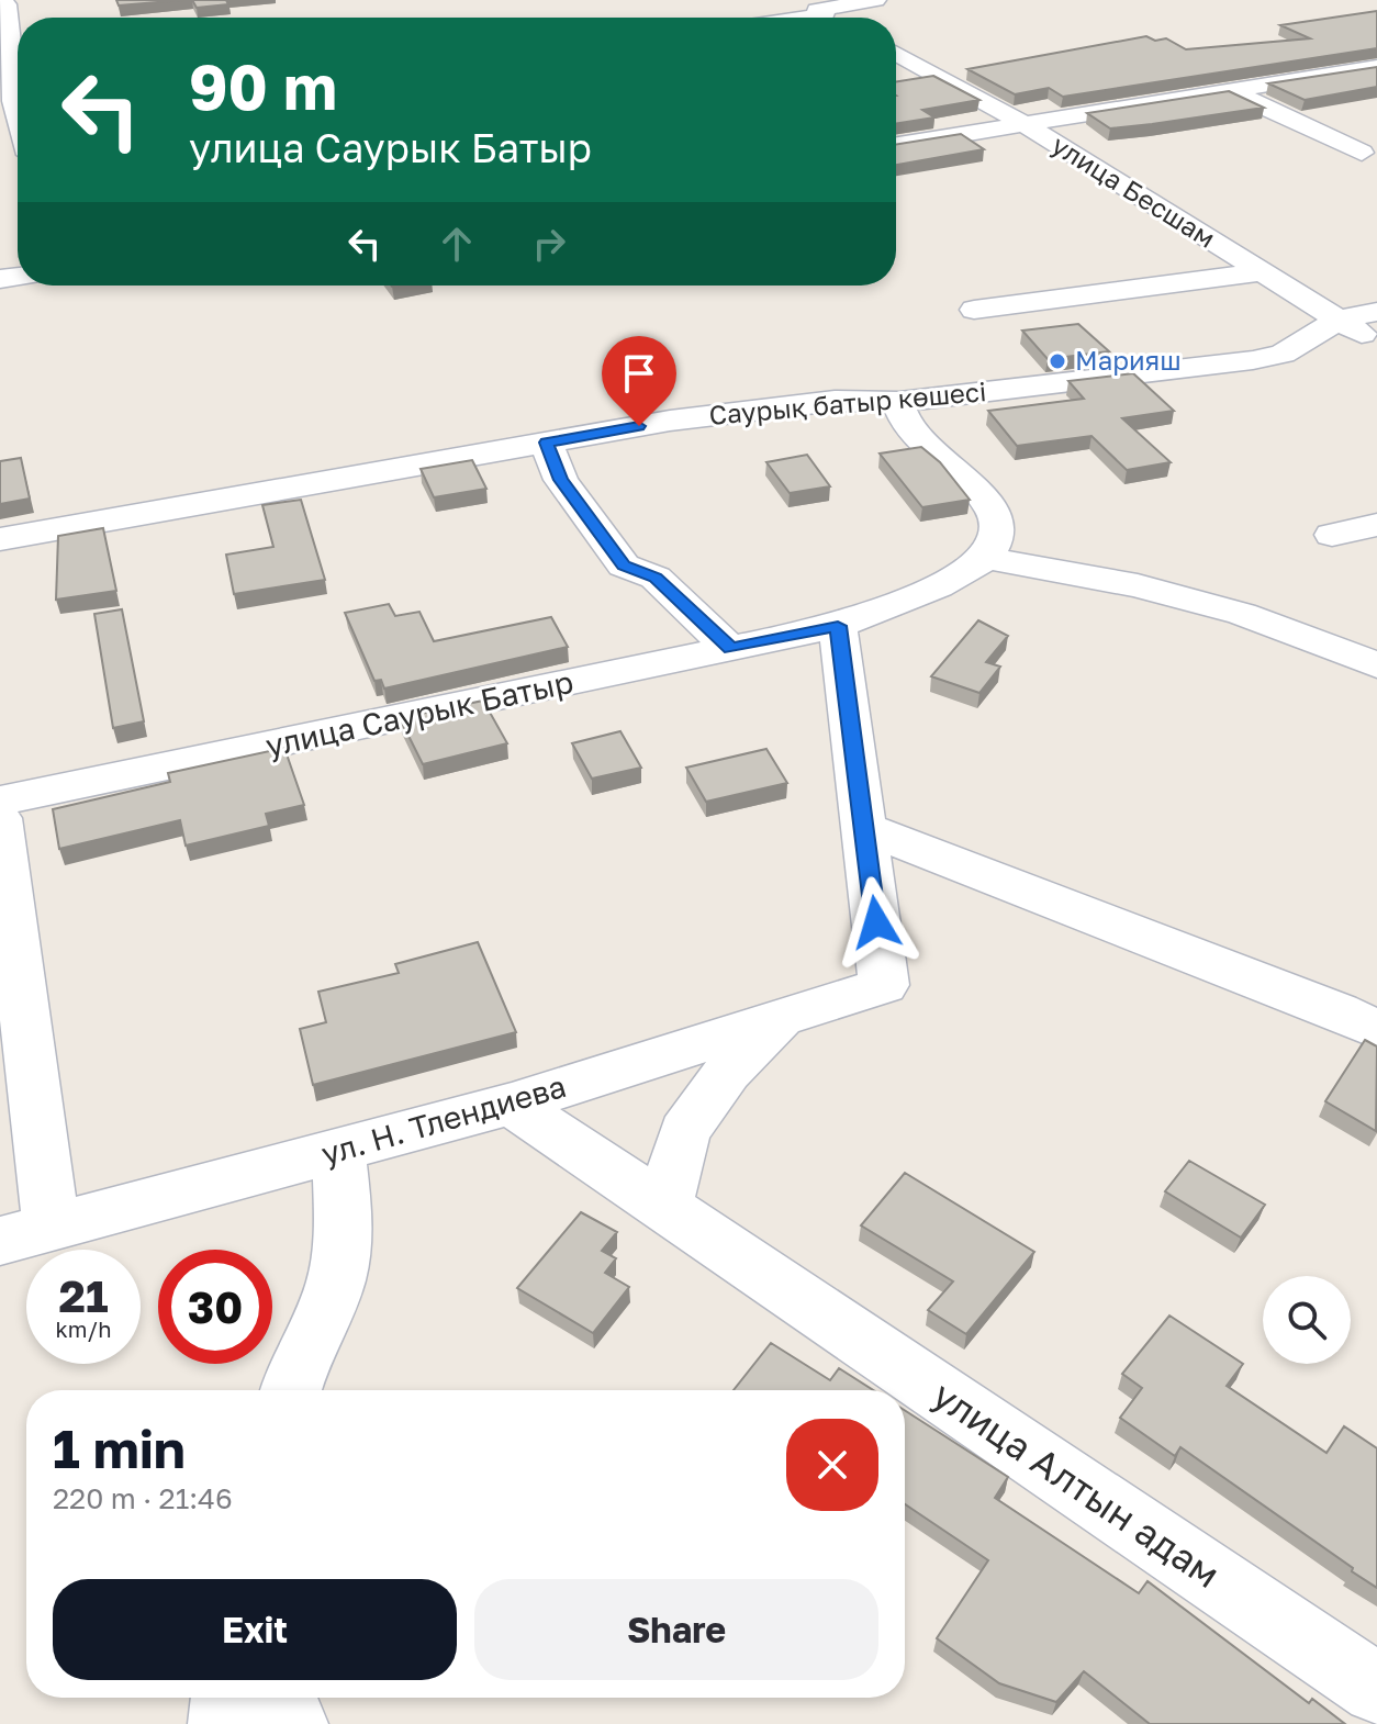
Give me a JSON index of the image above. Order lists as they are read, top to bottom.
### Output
{
  "streets": {
    "street": [
      "улица Бесшам",
      "Саурық батыр көшесі",
      "улица Саурык Батыр",
      "ул. Н. Тлендиева",
      "улица Алтын адам"
    ]
  },
  "crossings": [
    ["улица Бесшам", "Саурық батыр көшесі"],
    ["ул. Н. Тлендиева", "улица Алтын адам"]
  ],
  "places": ["Марияш"],
  "page": {
    "turn": ["90 m", "улица Саурык Батыр"],
    "speed": "21 km/h",
    "limit": "30",
    "heading": ["1 min", "220 m · 21:46"],
    "buttons": ["Exit", "Share"]
  }
}
